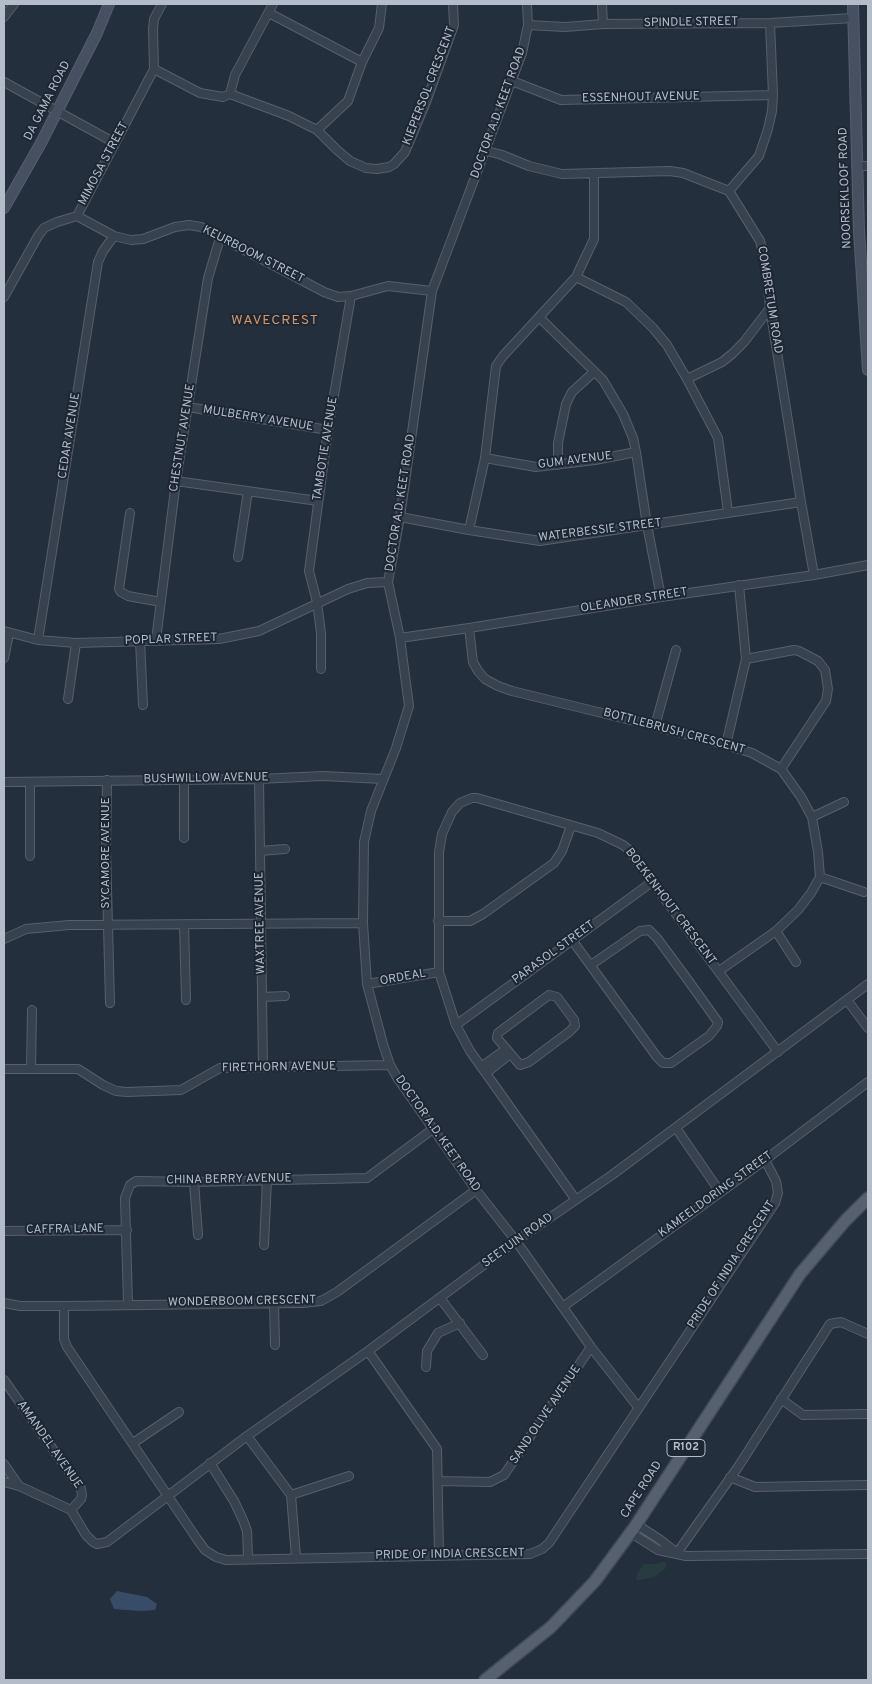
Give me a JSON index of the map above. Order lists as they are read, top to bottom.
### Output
{
  "streets": {
    "main road": ["R102", "CAPE ROAD"],
    "street": [
      "SPINDLE STREET",
      "KIEPERSOL CRESCENT",
      "ESSENHOUT AVENUE",
      "DA GAMA ROAD",
      "DOCTOR A.D. KEET ROAD",
      "MIMOSA STREET",
      "NOORSEKLOOF ROAD",
      "KEURBOOM STREET",
      "COMBRETUM ROAD",
      "MULBERRY AVENUE",
      "CEDAR AVENUE",
      "CHESTNUT AVENUE",
      "TAMBOTIE AVENUE",
      "GUM AVENUE",
      "WATERBESSIE STREET",
      "OLEANDER STREET",
      "POPLAR STREET",
      "BOTTLEBRUSH CRESCENT",
      "BUSHWILLOW AVENUE",
      "SYCAMORE AVENUE",
      "BOEKENHOUT CRESCENT",
      "WAXTREE AVENUE",
      "PARASOL STREET",
      "ORDEAL",
      "FIRETHORN AVENUE",
      "CHINA BERRY AVENUE",
      "KAMEELDORING STREET",
      "CAFFRA LANE",
      "SEETUIN ROAD",
      "PRIDE OF INDIA CRESCENT",
      "WONDERBOOM CRESCENT",
      "SAND OLIVE AVENUE",
      "AMANDEL AVENUE"
    ]
  },
  "crossings": [
    ["SPINDLE STREET", "DOCTOR A.D. KEET ROAD"],
    ["SPINDLE STREET", "NOORSEKLOOF ROAD"],
    ["KIEPERSOL CRESCENT", "MIMOSA STREET"],
    ["ESSENHOUT AVENUE", "DOCTOR A.D. KEET ROAD"],
    ["DOCTOR A.D. KEET ROAD", "KEURBOOM STREET"],
    ["DOCTOR A.D. KEET ROAD", "WATERBESSIE STREET"],
    ["DOCTOR A.D. KEET ROAD", "OLEANDER STREET"],
    ["DOCTOR A.D. KEET ROAD", "POPLAR STREET"],
    ["DOCTOR A.D. KEET ROAD", "BUSHWILLOW AVENUE"],
    ["DOCTOR A.D. KEET ROAD", "ORDEAL"],
    ["DOCTOR A.D. KEET ROAD", "FIRETHORN AVENUE"],
    ["DOCTOR A.D. KEET ROAD", "CHINA BERRY AVENUE"],
    ["DOCTOR A.D. KEET ROAD", "KAMEELDORING STREET"],
    ["DOCTOR A.D. KEET ROAD", "SEETUIN ROAD"],
    ["DOCTOR A.D. KEET ROAD", "PRIDE OF INDIA CRESCENT"],
    ["DOCTOR A.D. KEET ROAD", "WONDERBOOM CRESCENT"],
    ["DOCTOR A.D. KEET ROAD", "SAND OLIVE AVENUE"],
    ["MIMOSA STREET", "KEURBOOM STREET"],
    ["KEURBOOM STREET", "CEDAR AVENUE"],
    ["KEURBOOM STREET", "CHESTNUT AVENUE"],
    ["KEURBOOM STREET", "TAMBOTIE AVENUE"],
    ["COMBRETUM ROAD", "WATERBESSIE STREET"],
    ["COMBRETUM ROAD", "OLEANDER STREET"],
    ["MULBERRY AVENUE", "CHESTNUT AVENUE"],
    ["MULBERRY AVENUE", "TAMBOTIE AVENUE"],
    ["CEDAR AVENUE", "POPLAR STREET"],
    ["CHESTNUT AVENUE", "POPLAR STREET"],
    ["TAMBOTIE AVENUE", "POPLAR STREET"],
    ["OLEANDER STREET", "BOTTLEBRUSH CRESCENT"],
    ["BUSHWILLOW AVENUE", "SYCAMORE AVENUE"],
    ["BUSHWILLOW AVENUE", "WAXTREE AVENUE"],
    ["BOEKENHOUT CRESCENT", "PARASOL STREET"],
    ["BOEKENHOUT CRESCENT", "ORDEAL"],
    ["BOEKENHOUT CRESCENT", "SEETUIN ROAD"],
    ["WAXTREE AVENUE", "FIRETHORN AVENUE"],
    ["CHINA BERRY AVENUE", "CAFFRA LANE"],
    ["CHINA BERRY AVENUE", "WONDERBOOM CRESCENT"],
    ["KAMEELDORING STREET", "PRIDE OF INDIA CRESCENT"],
    ["SEETUIN ROAD", "PRIDE OF INDIA CRESCENT"],
    ["SEETUIN ROAD", "AMANDEL AVENUE"],
    ["PRIDE OF INDIA CRESCENT", "WONDERBOOM CRESCENT"]
  ],
  "districts": ["WAVECREST"]
}
